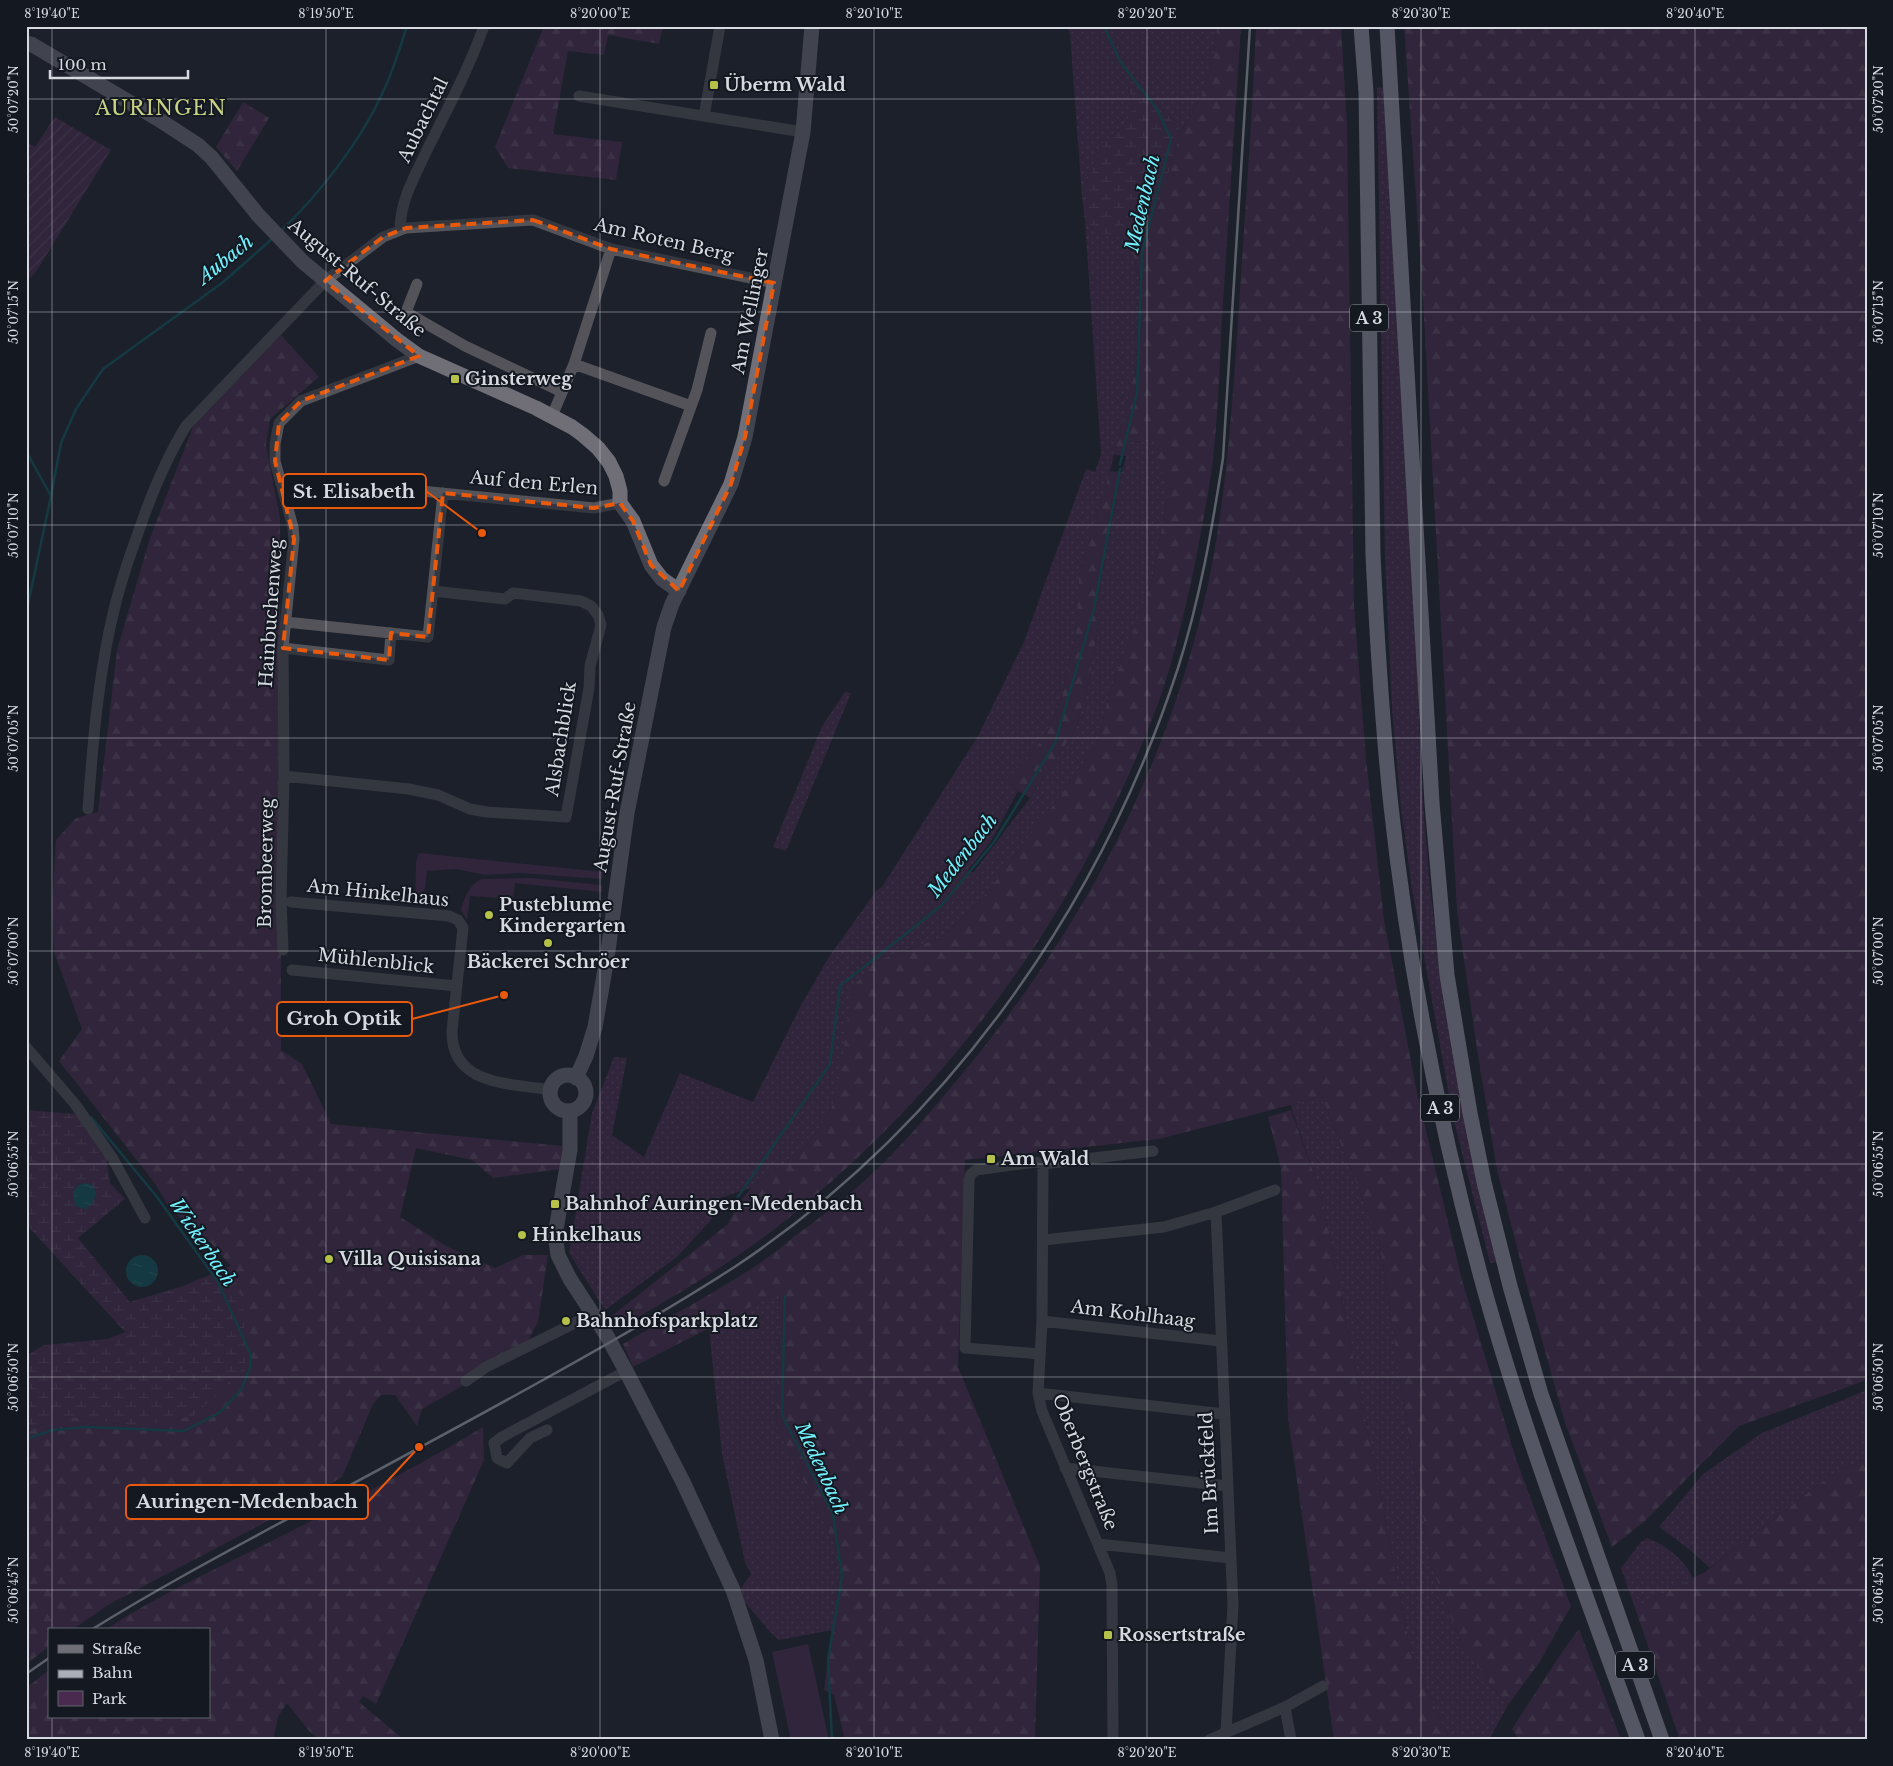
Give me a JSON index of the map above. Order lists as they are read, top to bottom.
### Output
{
  "streets": {
    "highway": ["A 3"],
    "main road": ["August-Ruf-Straße", "Am Wellinger"],
    "street": [
      "Aubachtal",
      "Am Roten Berg",
      "Auf den Erlen",
      "Hainbuchenweg",
      "Alsbachblick",
      "Brombeerweg",
      "Am Hinkelhaus",
      "Mühlenblick",
      "Am Kohlhaag",
      "Oberbergstraße",
      "Im Brückfeld"
    ]
  },
  "crossings": [
    ["Aubachtal", "Am Roten Berg"],
    ["Am Roten Berg", "August-Ruf-Straße"],
    ["Am Roten Berg", "Am Wellinger"],
    ["August-Ruf-Straße", "Am Wellinger"],
    ["August-Ruf-Straße", "Auf den Erlen"],
    ["August-Ruf-Straße", "Hainbuchenweg"],
    ["August-Ruf-Straße", "Am Hinkelhaus"],
    ["Auf den Erlen", "Hainbuchenweg"],
    ["Auf den Erlen", "Alsbachblick"],
    ["Hainbuchenweg", "Alsbachblick"],
    ["Hainbuchenweg", "Brombeerweg"],
    ["Alsbachblick", "Brombeerweg"],
    ["Am Hinkelhaus", "Mühlenblick"],
    ["Am Kohlhaag", "Oberbergstraße"],
    ["Am Kohlhaag", "Im Brückfeld"]
  ],
  "districts": ["AURINGEN"],
  "water": ["Medenbach", "Aubach", "Wickerbach"],
  "places": {
    "transit": [
      "Überm Wald",
      "Ginsterweg",
      "Am Wald",
      "Bahnhof Auringen-Medenbach",
      "Rossertstraße"
    ],
    "other": [
      "St. Elisabeth",
      "Pusteblume Kindergarten",
      "Bäckerei Schröer",
      "Groh Optik",
      "Hinkelhaus",
      "Villa Quisisana",
      "Bahnhofsparkplatz",
      "Auringen-Medenbach"
    ]
  },
  "legend": ["Straße", "Bahn", "Park"],
  "scale_bar": "100 m",
  "coordinates": [
    "8°19'40\"E",
    "8°19'50\"E",
    "8°20'00\"E",
    "8°20'10\"E",
    "8°20'20\"E",
    "8°20'30\"E",
    "8°20'40\"E",
    "50°07'20\"N",
    "50°07'15\"N",
    "50°07'10\"N",
    "50°07'05\"N",
    "50°07'00\"N",
    "50°06'55\"N",
    "50°06'50\"N",
    "50°06'45\"N"
  ]
}
